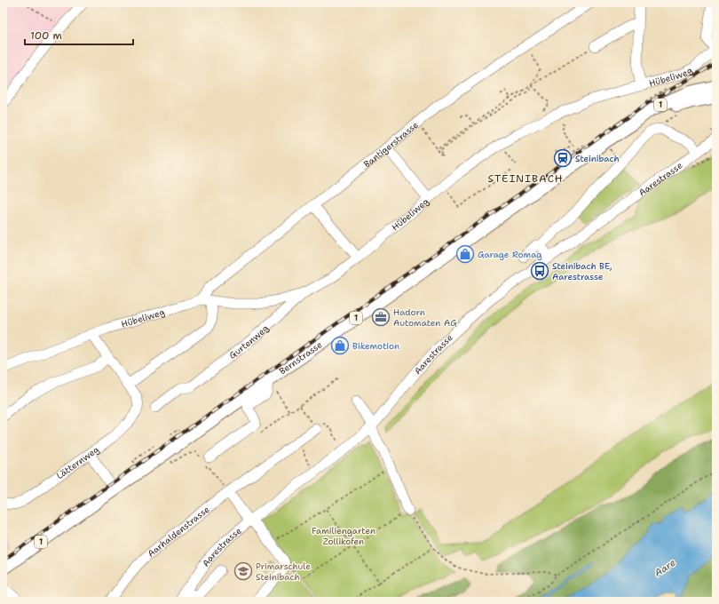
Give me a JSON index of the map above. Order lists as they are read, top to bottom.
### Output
{
  "streets": {
    "main road": ["1", "Bernstrasse"],
    "street": [
      "Hübeliweg",
      "Bantigerstrasse",
      "Aarestrasse",
      "Gurtenweg",
      "Lätternweg",
      "Aarhaldenstrasse"
    ]
  },
  "crossings": [
    ["Hübeliweg", "Bantigerstrasse"],
    ["Hübeliweg", "Gurtenweg"]
  ],
  "districts": ["STEINIBACH"],
  "water": ["Aare"],
  "parks": ["Familiengarten Zollikofen"],
  "places": {
    "station": ["Steinibach"],
    "shop": ["Garage Romag", "Bikemotion"],
    "bus stop": ["Steinibach BE, Aarestrasse"],
    "office": ["Hadorn Automaten AG"],
    "school or university": ["Primarschule Steinibach"]
  },
  "scale_bar": "100 m"
}
